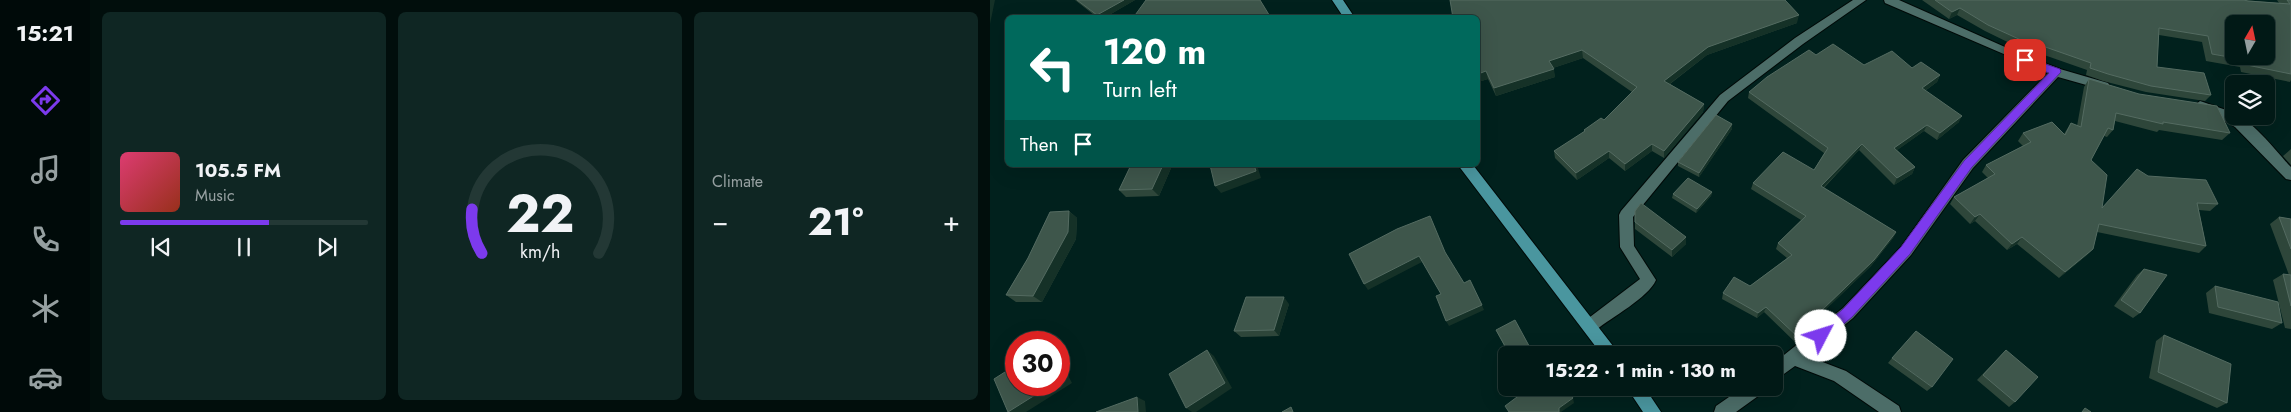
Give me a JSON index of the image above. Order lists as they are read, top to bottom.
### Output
{
  "north": "top",
  "page": {
    "tabs": "15:21",
    "tile": "Climate",
    "turn": ["120 m", "Turn left"],
    "then": "Then",
    "song": ["105.5 FM", "Music"],
    "heat": ["−", "21°", "+"],
    "limit": "30",
    "trip": "15:22 · 1 min · 130 m",
    "gauge": ["22", "km/h"]
  }
}
